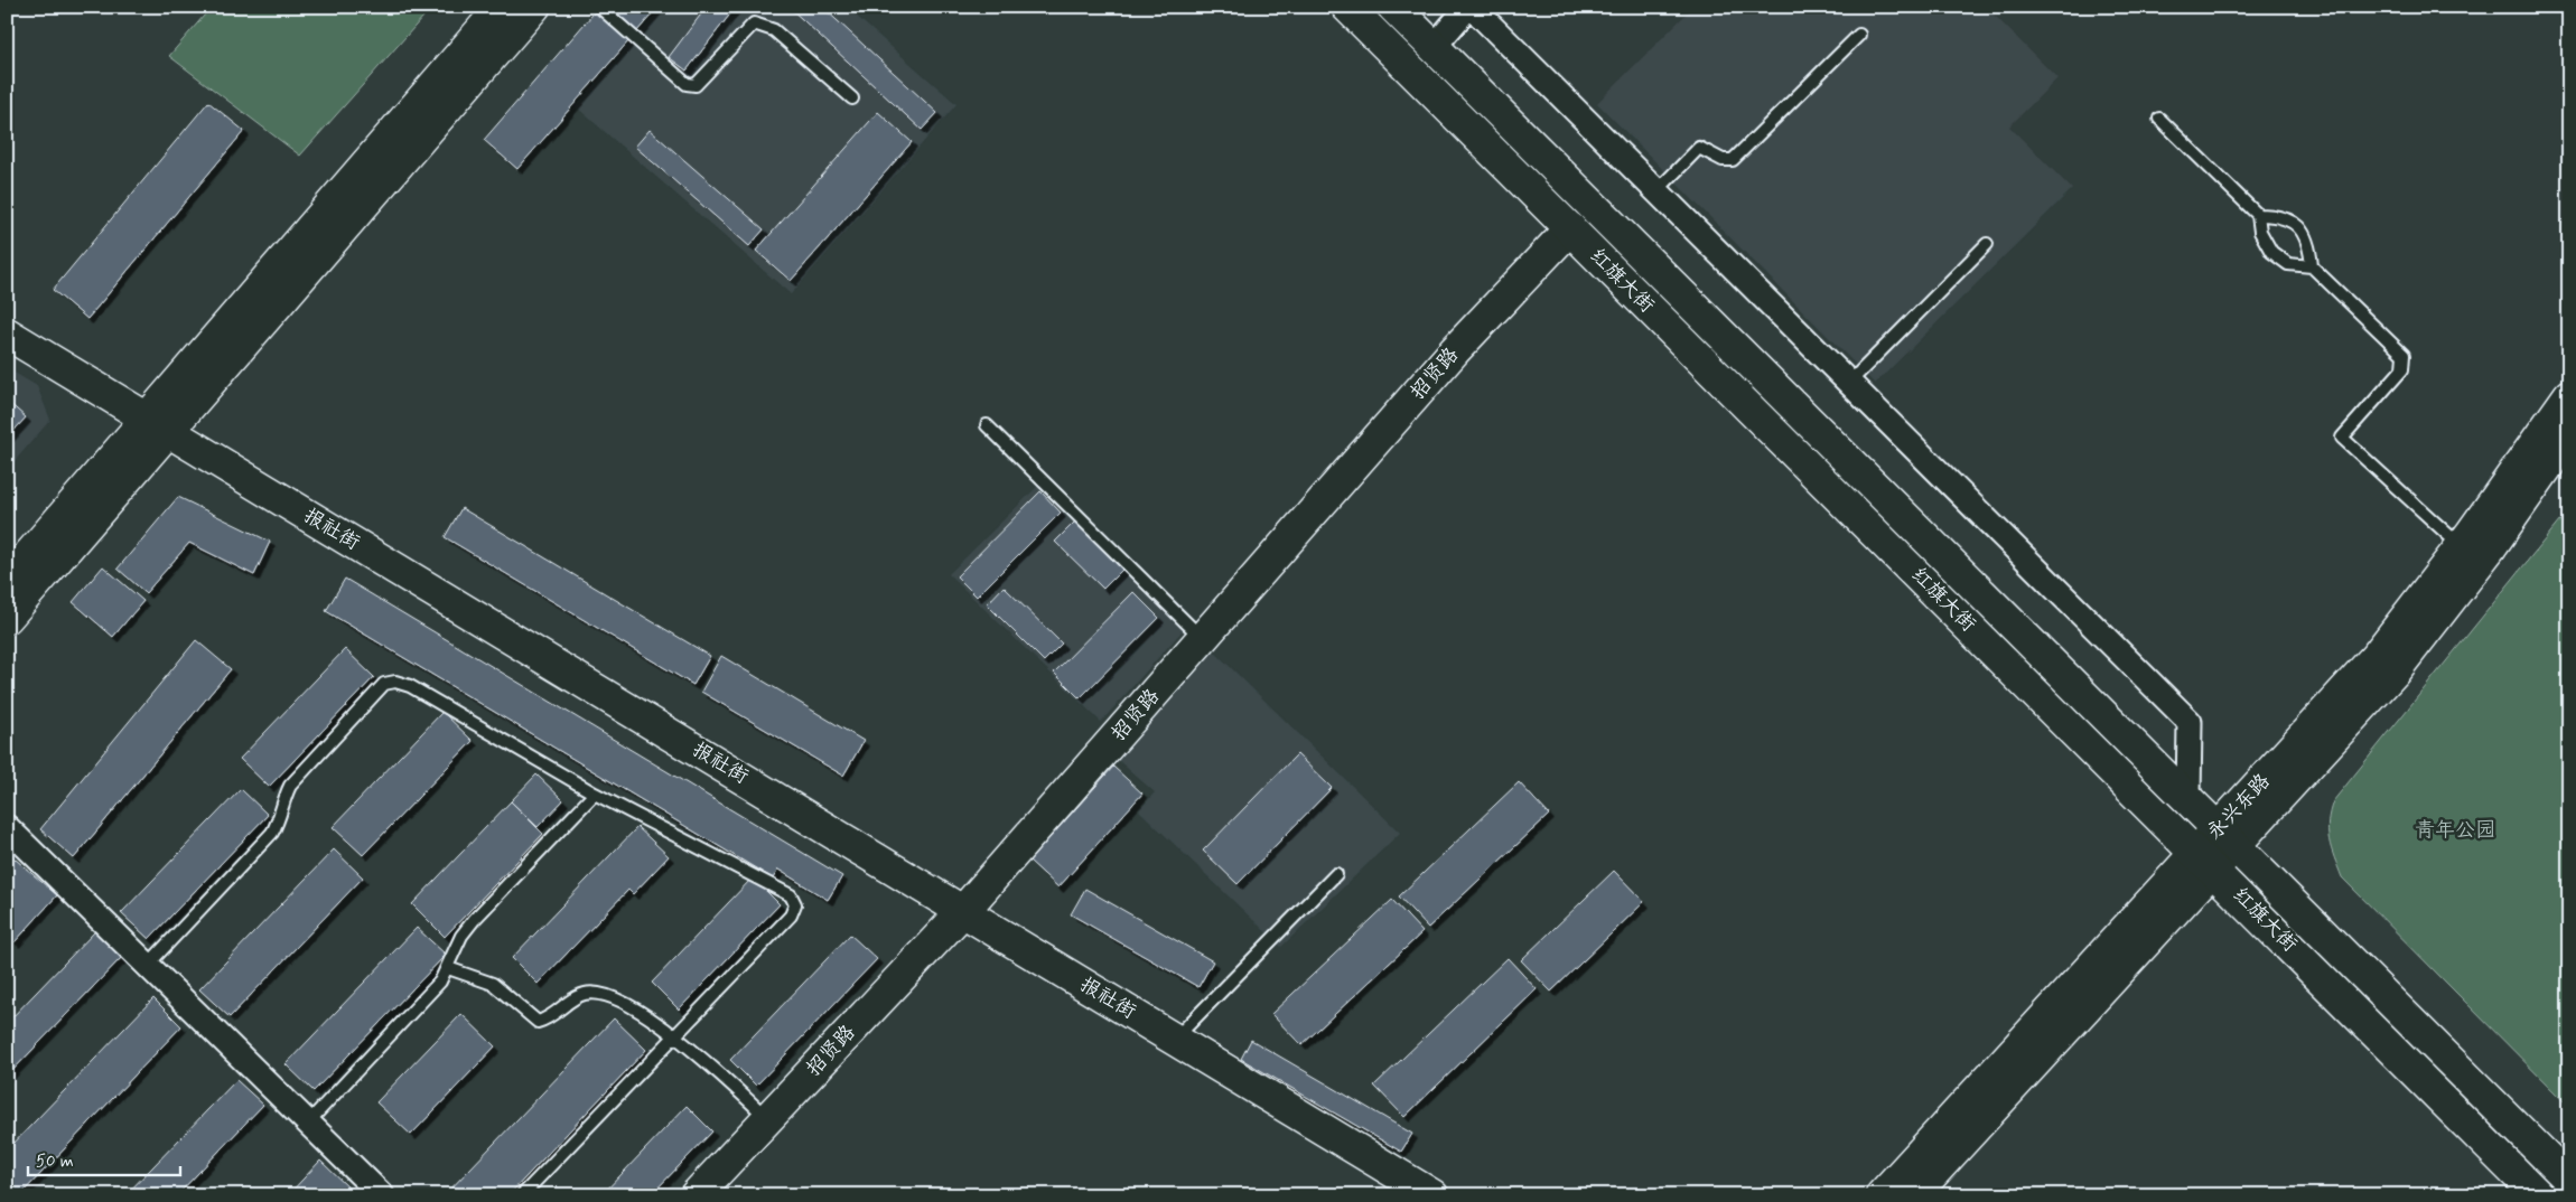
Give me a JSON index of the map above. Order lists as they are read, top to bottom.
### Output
{
  "streets": {
    "main road": [
      "红旗大街",
      "招贤路",
      "报社街",
      "永兴东路"
    ]
  },
  "crossings": [
    ["红旗大街", "招贤路"],
    ["红旗大街", "永兴东路"],
    ["招贤路", "报社街"]
  ],
  "parks": ["青年公园"],
  "scale_bar": "50 m"
}
